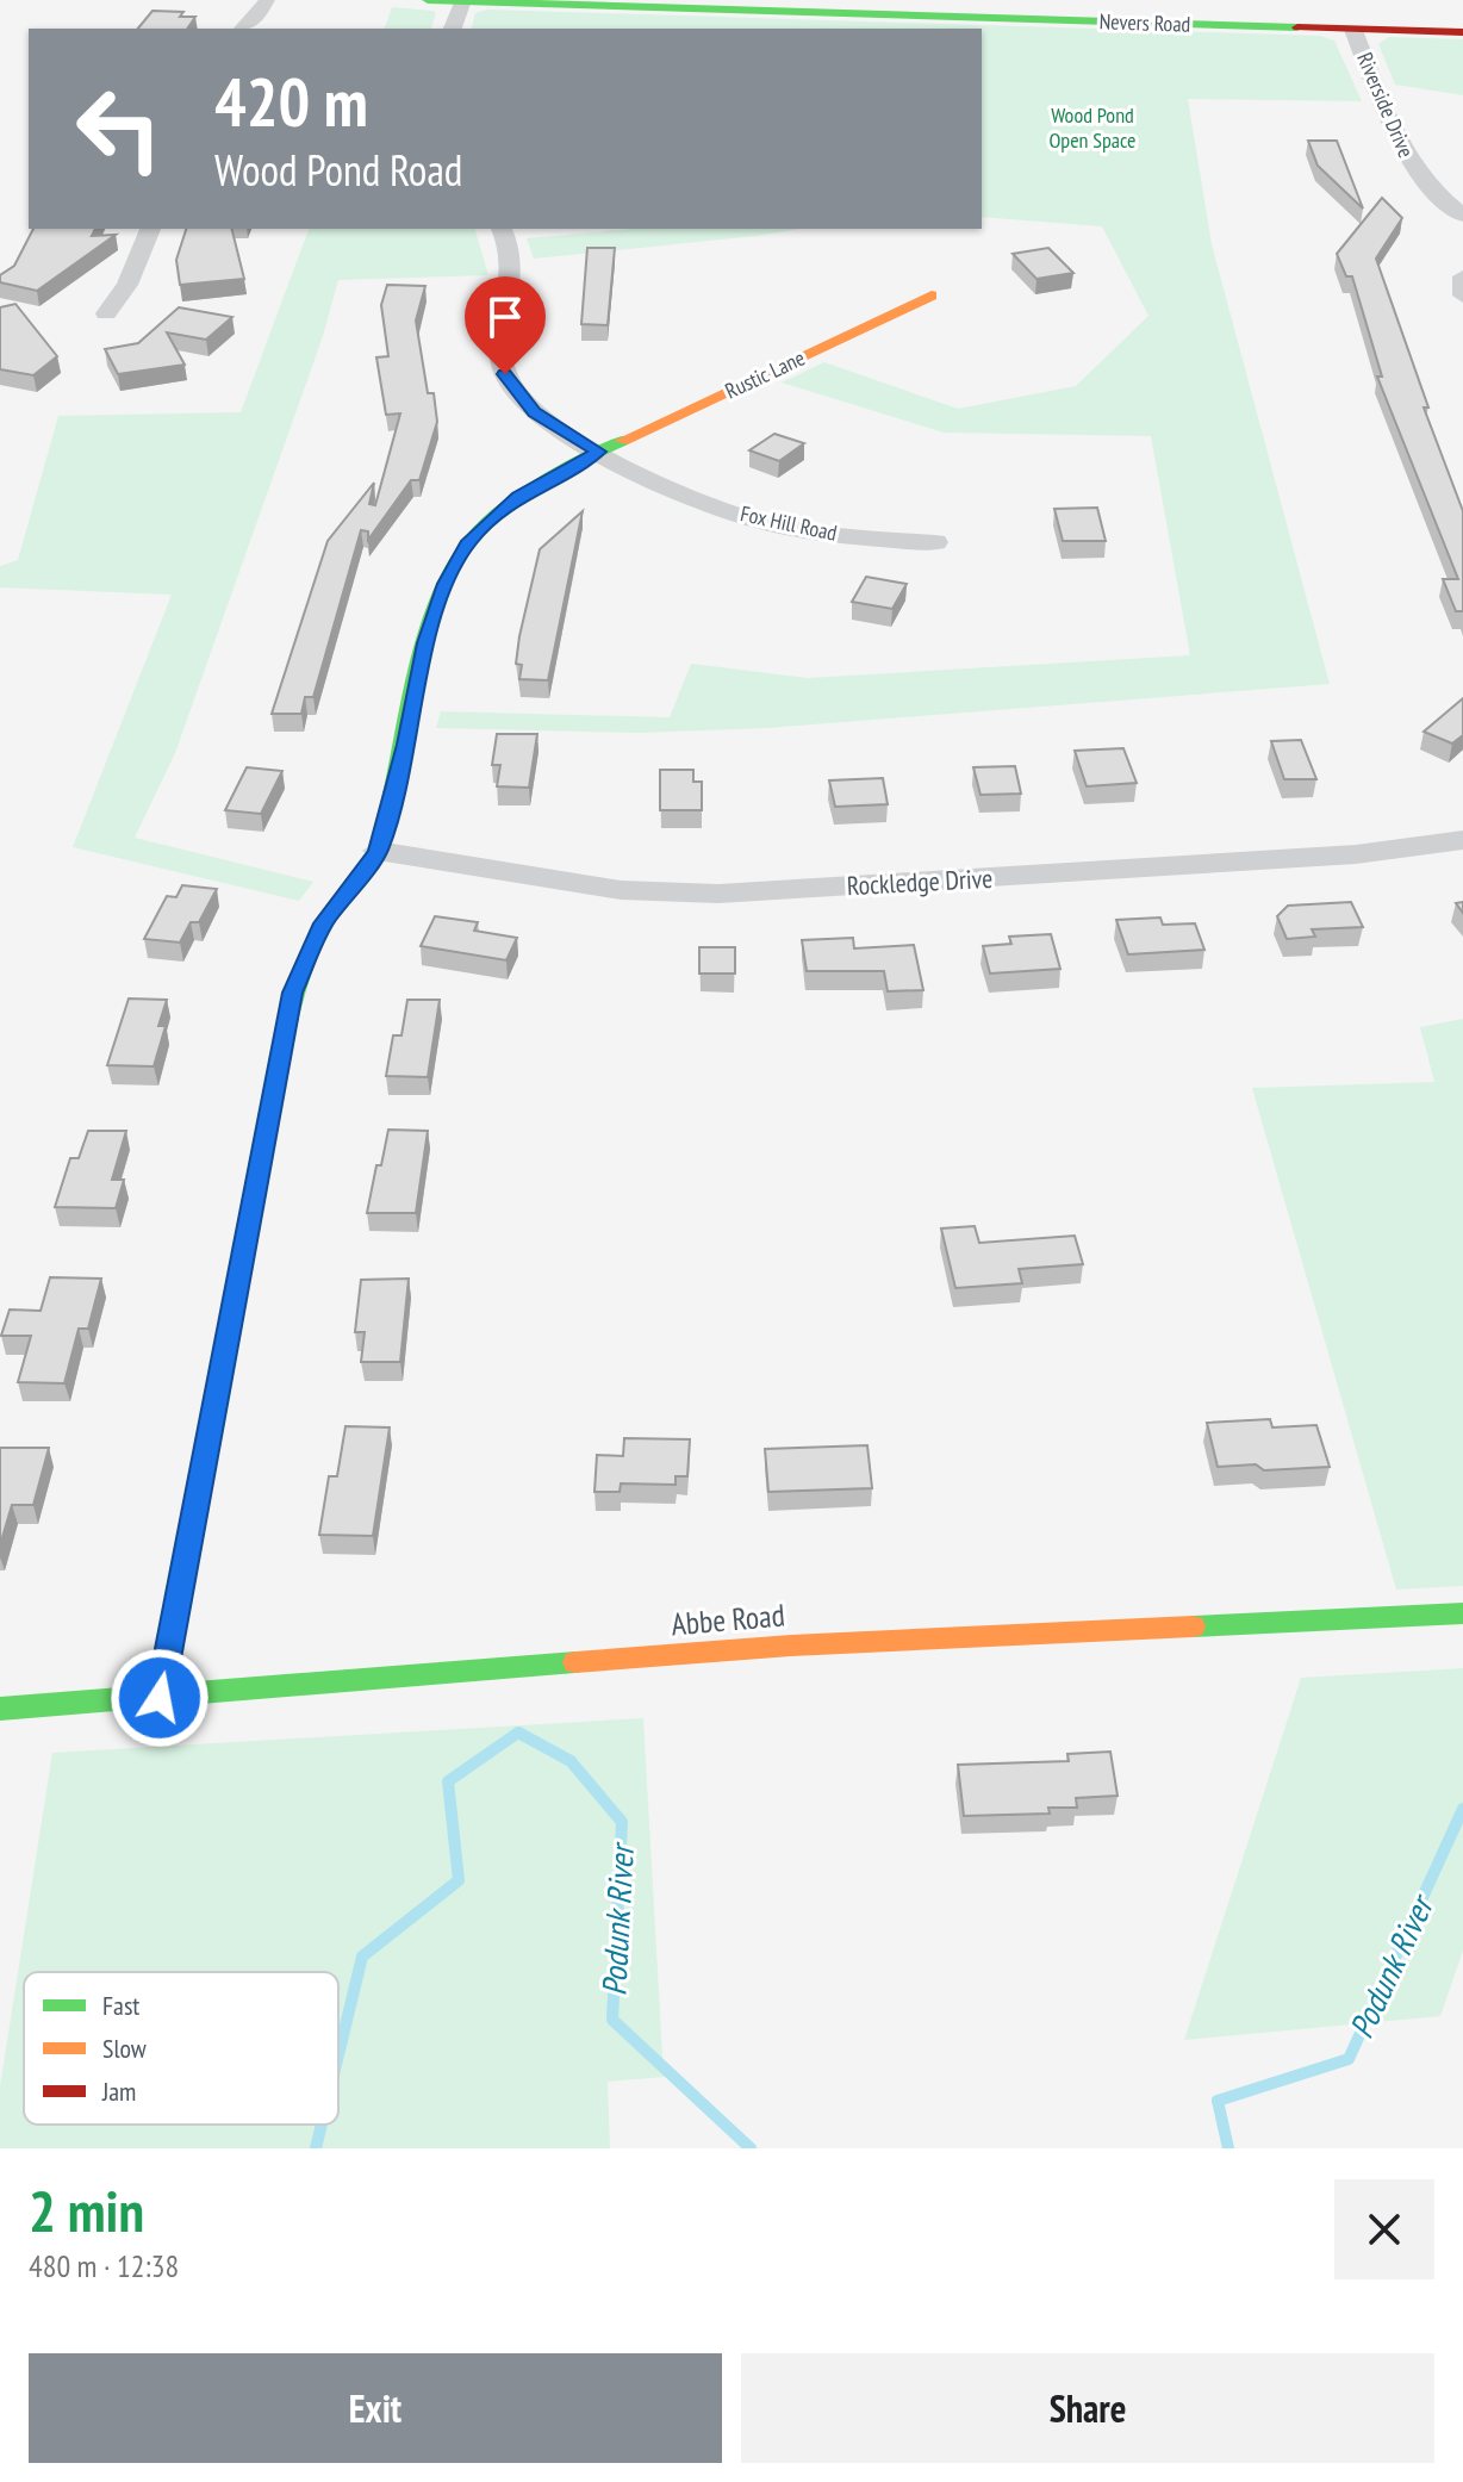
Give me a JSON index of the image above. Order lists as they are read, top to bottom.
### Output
{
  "streets": {
    "street": [
      "Nevers Road",
      "Riverside Drive",
      "Rustic Lane",
      "Fox Hill Road",
      "Rockledge Drive",
      "Abbe Road"
    ]
  },
  "crossings": [
    ["Nevers Road", "Riverside Drive"],
    ["Rustic Lane", "Fox Hill Road"],
    ["Rustic Lane", "Rockledge Drive"]
  ],
  "water": ["Podunk River"],
  "parks": ["Wood Pond Open Space"],
  "legend": ["Fast", "Slow", "Jam"],
  "page": {
    "turn": ["420 m", "Wood Pond Road"],
    "heading": ["2 min", "480 m · 12:38"],
    "buttons": ["Exit", "Share"]
  }
}
